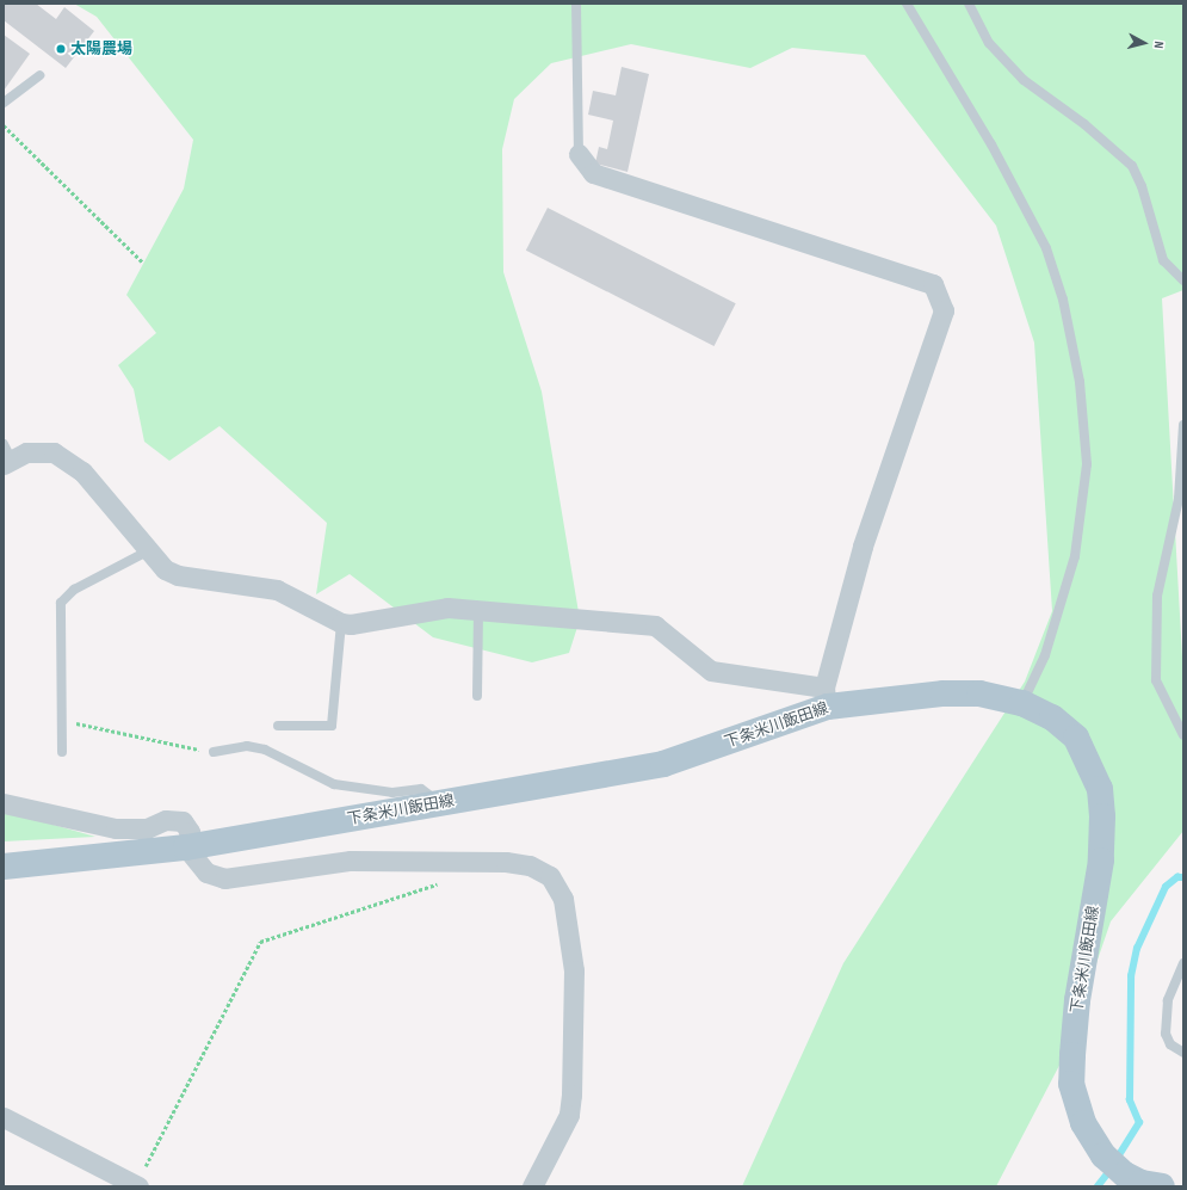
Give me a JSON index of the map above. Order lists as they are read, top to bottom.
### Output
{
  "streets": {
    "main road": ["下条米川飯田線"]
  },
  "places": ["太陽農場"],
  "north": "right"
}
